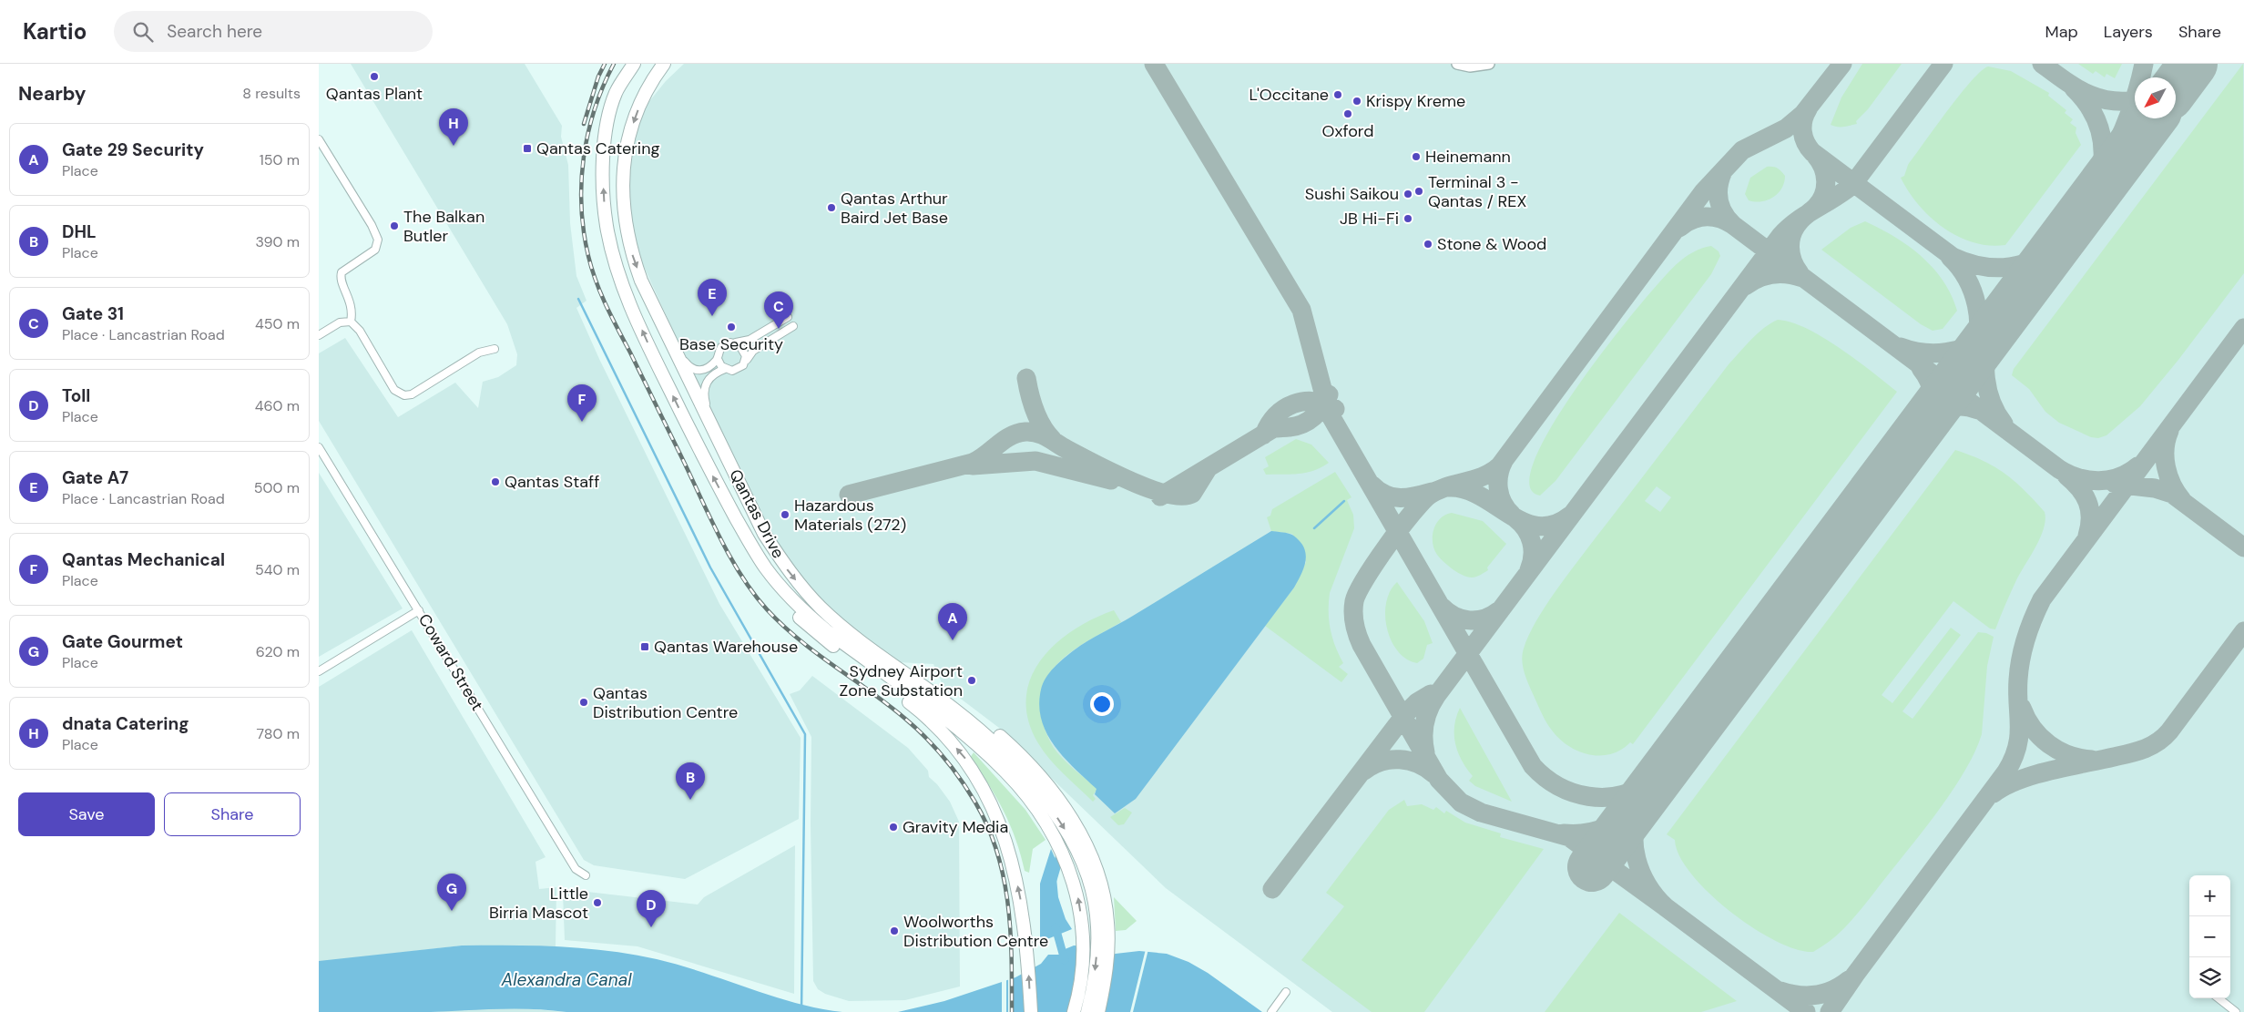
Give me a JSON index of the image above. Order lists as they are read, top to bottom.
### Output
{
  "streets": {
    "highway": ["Qantas Drive"],
    "street": ["Coward Street"]
  },
  "water": ["Alexandra Canal"],
  "places": {
    "other": [
      "Qantas Plant",
      "L'Occitane",
      "Krispy Kreme",
      "Oxford",
      "Heinemann",
      "Terminal 3 - Qantas / REX",
      "Sushi Saikou",
      "Qantas Arthur Baird Jet Base",
      "JB Hi-Fi",
      "The Balkan Butler",
      "Stone & Wood",
      "Base Security",
      "Qantas Staff",
      "Hazardous Materials (272)",
      "Sydney Airport Zone Substation",
      "Qantas Distribution Centre",
      "Gravity Media",
      "Little Birria Mascot",
      "Woolworths Distribution Centre"
    ],
    "transit": ["Qantas Catering", "Qantas Warehouse"]
  },
  "north": "bottom left",
  "page": {
    "header": "Kartio",
    "search": "Search here",
    "nav": ["Map", "Layers", "Share"],
    "heading": ["Nearby", "8 results"],
    "pins": [
      "H",
      "E",
      "C",
      "F",
      "A",
      "B",
      "G",
      "D"
    ],
    "list": [
      {
        "mark": "A",
        "name": "Gate 29 Security",
        "note": "Place",
        "value": "150 m"
      },
      {
        "mark": "B",
        "name": "DHL",
        "note": "Place",
        "value": "390 m"
      },
      {
        "mark": "C",
        "name": "Gate 31",
        "note": "Place · Lancastrian Road",
        "value": "450 m"
      },
      {
        "mark": "D",
        "name": "Toll",
        "note": "Place",
        "value": "460 m"
      },
      {
        "mark": "E",
        "name": "Gate A7",
        "note": "Place · Lancastrian Road",
        "value": "500 m"
      },
      {
        "mark": "F",
        "name": "Qantas Mechanical",
        "note": "Place",
        "value": "540 m"
      },
      {
        "mark": "G",
        "name": "Gate Gourmet",
        "note": "Place",
        "value": "620 m"
      },
      {
        "mark": "H",
        "name": "dnata Catering",
        "note": "Place",
        "value": "780 m"
      }
    ],
    "buttons": ["Save", "Share"],
    "map_buttons": ["+", "−"]
  }
}
